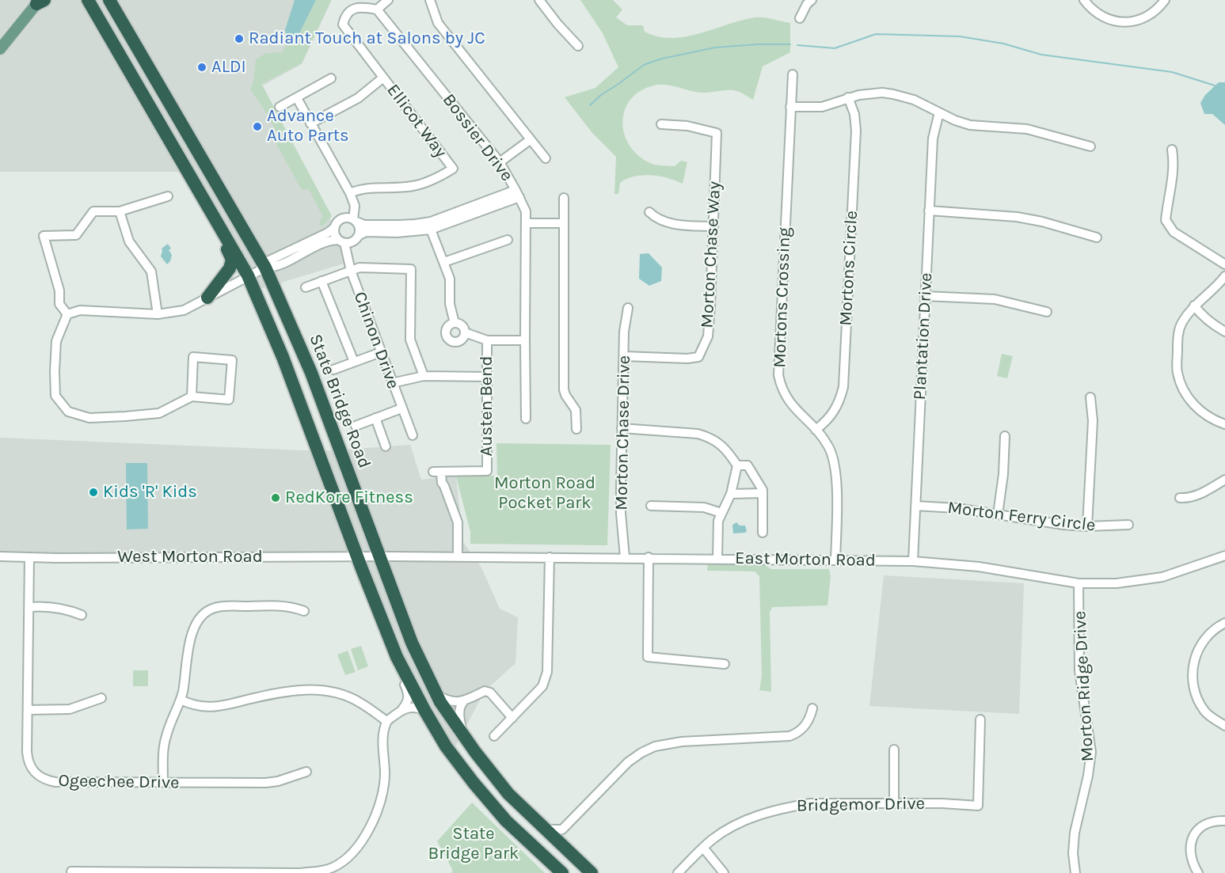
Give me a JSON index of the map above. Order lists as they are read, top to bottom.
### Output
{
  "streets": {
    "highway": ["State Bridge Road"],
    "street": [
      "Ellicot Way",
      "Bossier Drive",
      "Morton Chase Way",
      "Mortons Circle",
      "Mortons Crossing",
      "Plantation Drive",
      "Chinon Drive",
      "Austen Bend",
      "Morton Chase Drive",
      "Morton Ferry Circle",
      "West Morton Road",
      "East Morton Road",
      "Morton Ridge Drive",
      "Ogeechee Drive",
      "Bridgemor Drive"
    ]
  },
  "crossings": [
    ["Ellicot Way", "Bossier Drive"],
    ["Morton Chase Way", "Morton Chase Drive"],
    ["Mortons Circle", "Mortons Crossing"],
    ["Mortons Crossing", "East Morton Road"],
    ["Plantation Drive", "Morton Ferry Circle"],
    ["Plantation Drive", "East Morton Road"],
    ["State Bridge Road", "West Morton Road"],
    ["State Bridge Road", "East Morton Road"],
    ["Austen Bend", "East Morton Road"],
    ["Morton Chase Drive", "East Morton Road"],
    ["West Morton Road", "East Morton Road"],
    ["West Morton Road", "Ogeechee Drive"],
    ["East Morton Road", "Morton Ridge Drive"]
  ],
  "parks": ["Morton Road Pocket Park", "State Bridge Park"],
  "places": [
    "Radiant Touch at Salons by JC",
    "ALDI",
    "Advance Auto Parts",
    "Kids 'R' Kids",
    "RedKore Fitness"
  ]
}
